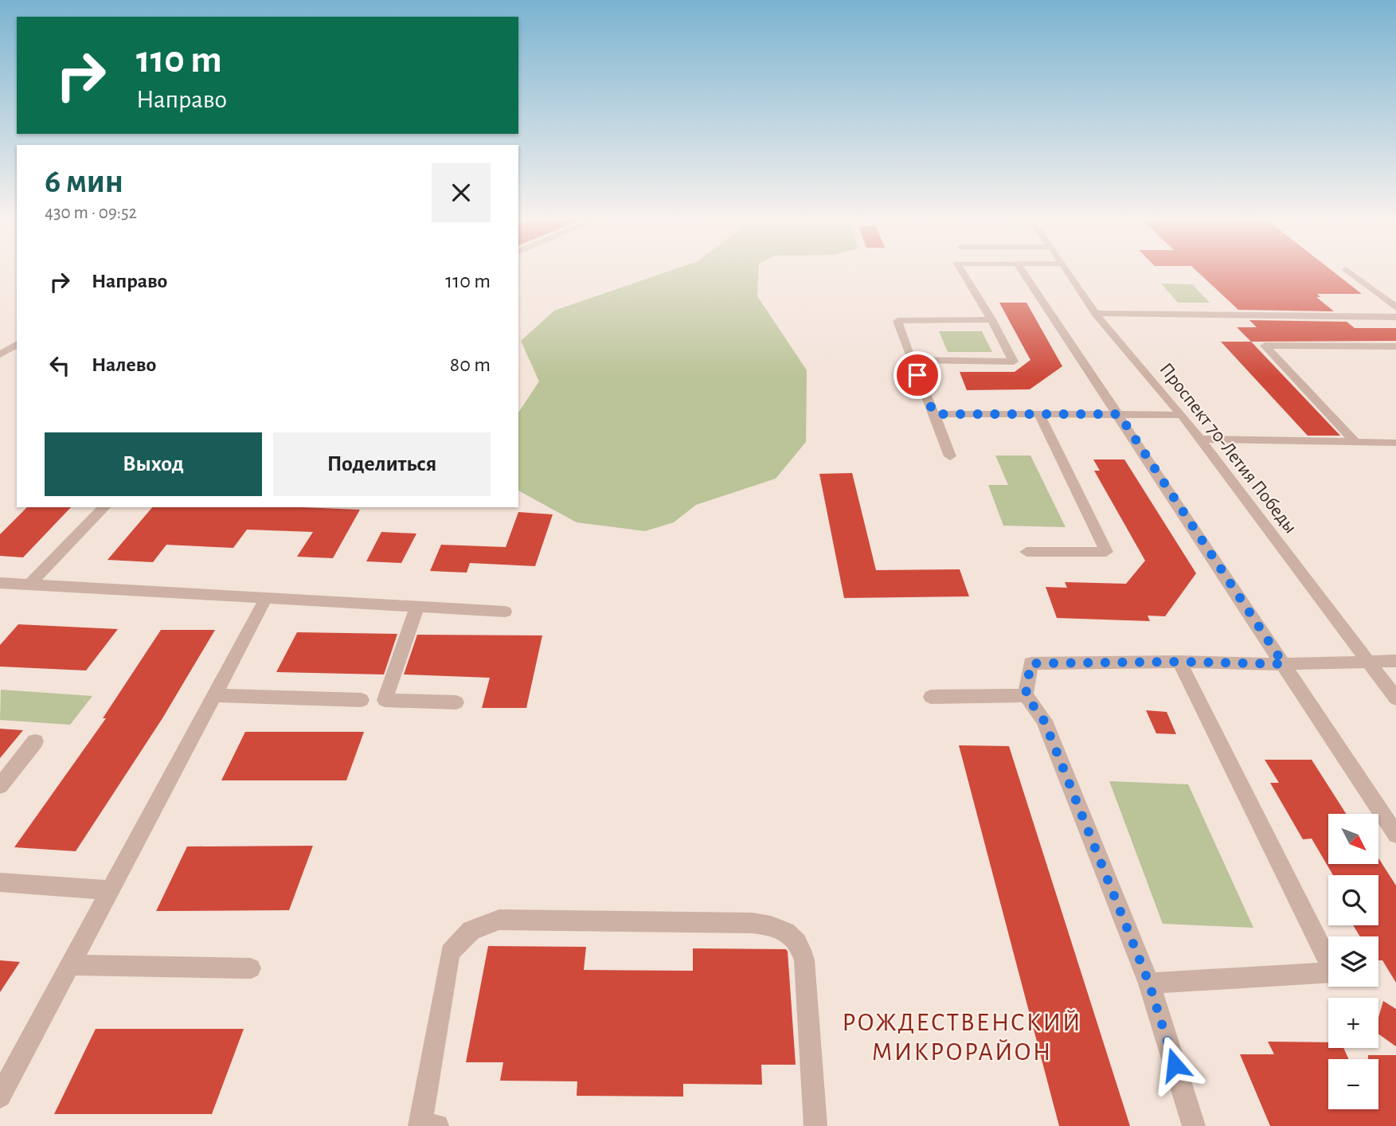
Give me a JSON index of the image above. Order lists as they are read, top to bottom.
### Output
{
  "streets": {
    "street": ["Проспект 70-Летия Победы"]
  },
  "districts": ["РОЖДЕСТВЕНСКИЙ МИКРОРАЙОН"],
  "north": "bottom right",
  "page": {
    "turn": ["110 m", "Направо"],
    "heading": ["6 мин", "430 m · 09:52"],
    "list": [
      {
        "name": "Направо",
        "value": "110 m"
      },
      {
        "name": "Налево",
        "value": "80 m"
      }
    ],
    "buttons": ["Выход", "Поделиться"],
    "map_buttons": ["+", "−"]
  }
}
